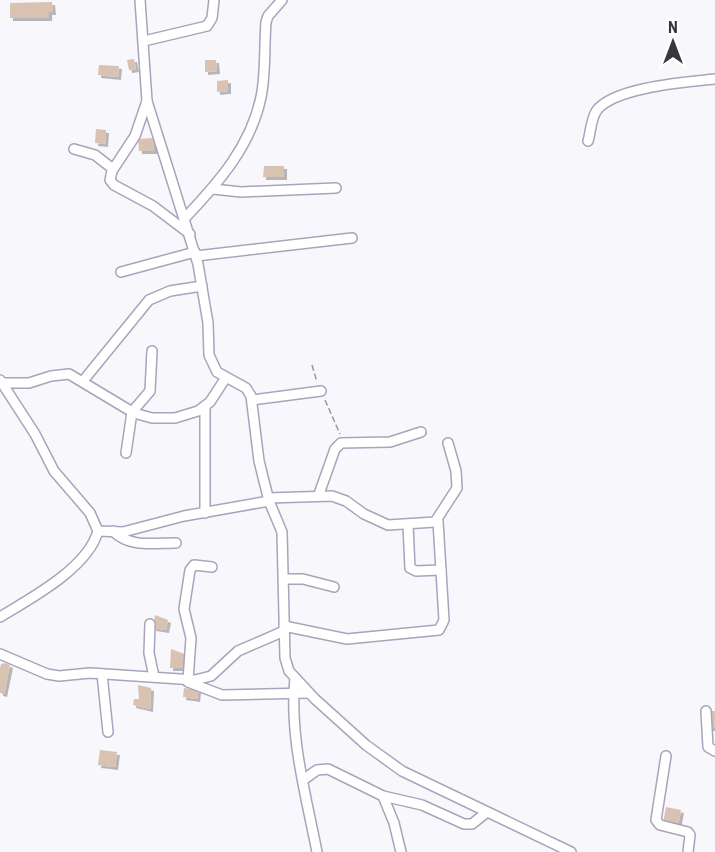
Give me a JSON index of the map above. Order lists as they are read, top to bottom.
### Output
{
  "north": "top"
}
